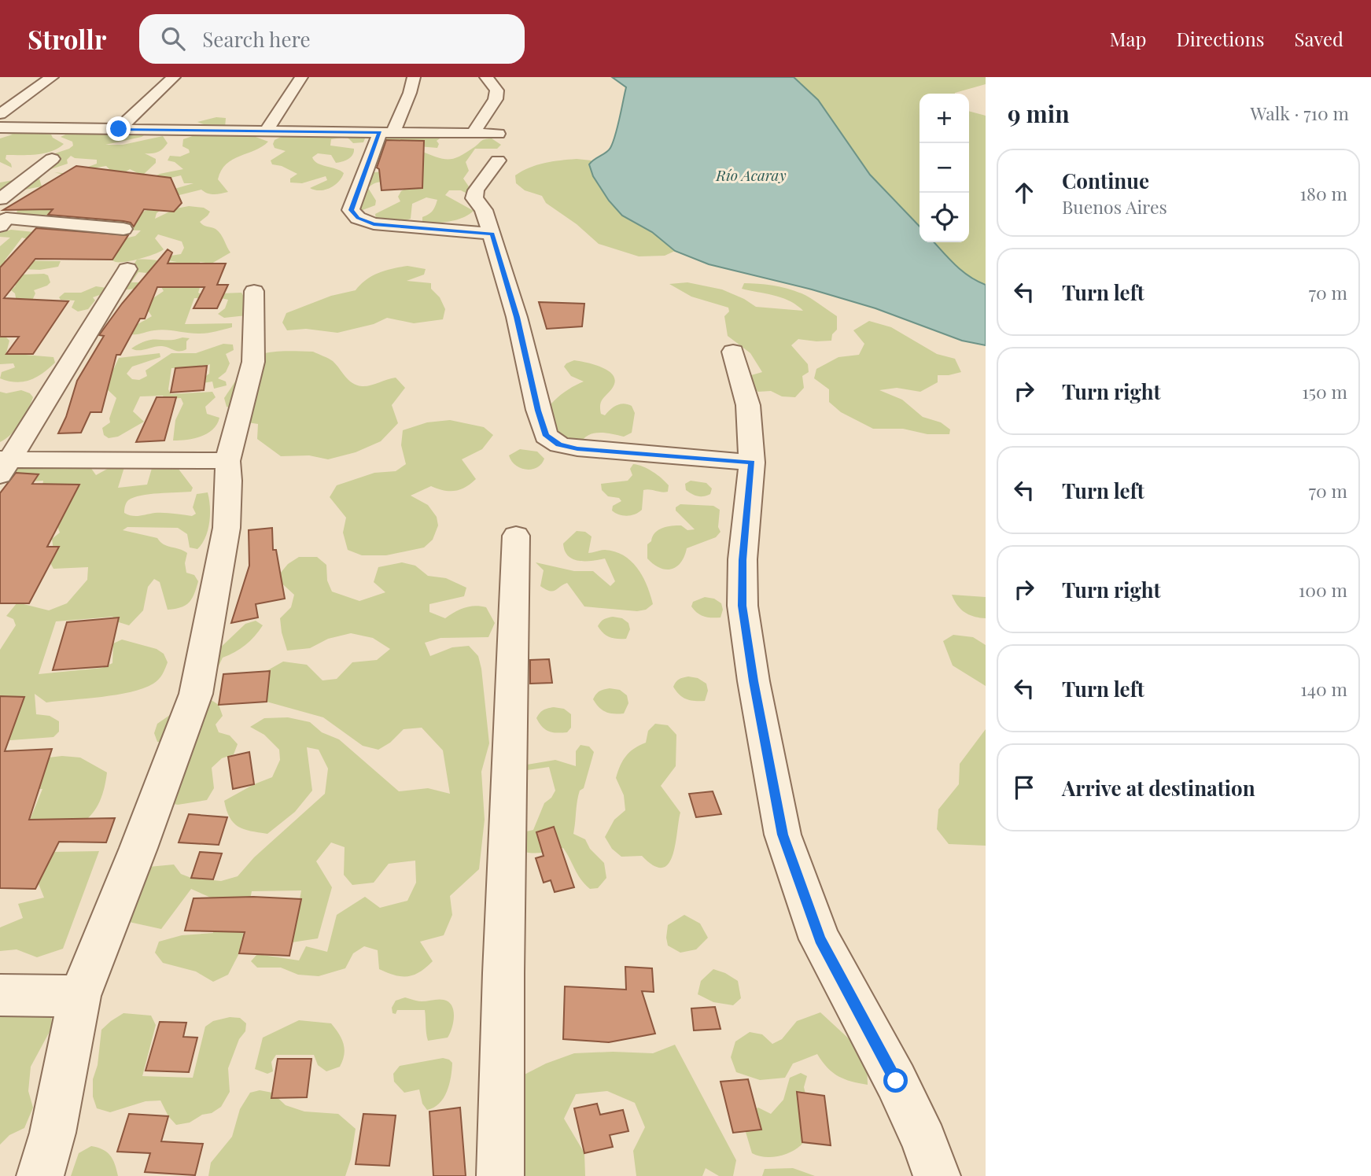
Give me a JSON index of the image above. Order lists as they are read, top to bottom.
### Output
{
  "water": ["Río Acaray"],
  "page": {
    "header": "Strollr",
    "search": "Search here",
    "nav": ["Map", "Directions", "Saved"],
    "heading": ["9 min", "Walk · 710 m"],
    "map_buttons": ["+", "−"],
    "list": [
      ["Continue", "Buenos Aires", "180 m"],
      ["Turn left", "70 m"],
      ["Turn right", "150 m"],
      ["Turn left", "70 m"],
      ["Turn right", "100 m"],
      ["Turn left", "140 m"],
      "Arrive at destination"
    ]
  }
}
